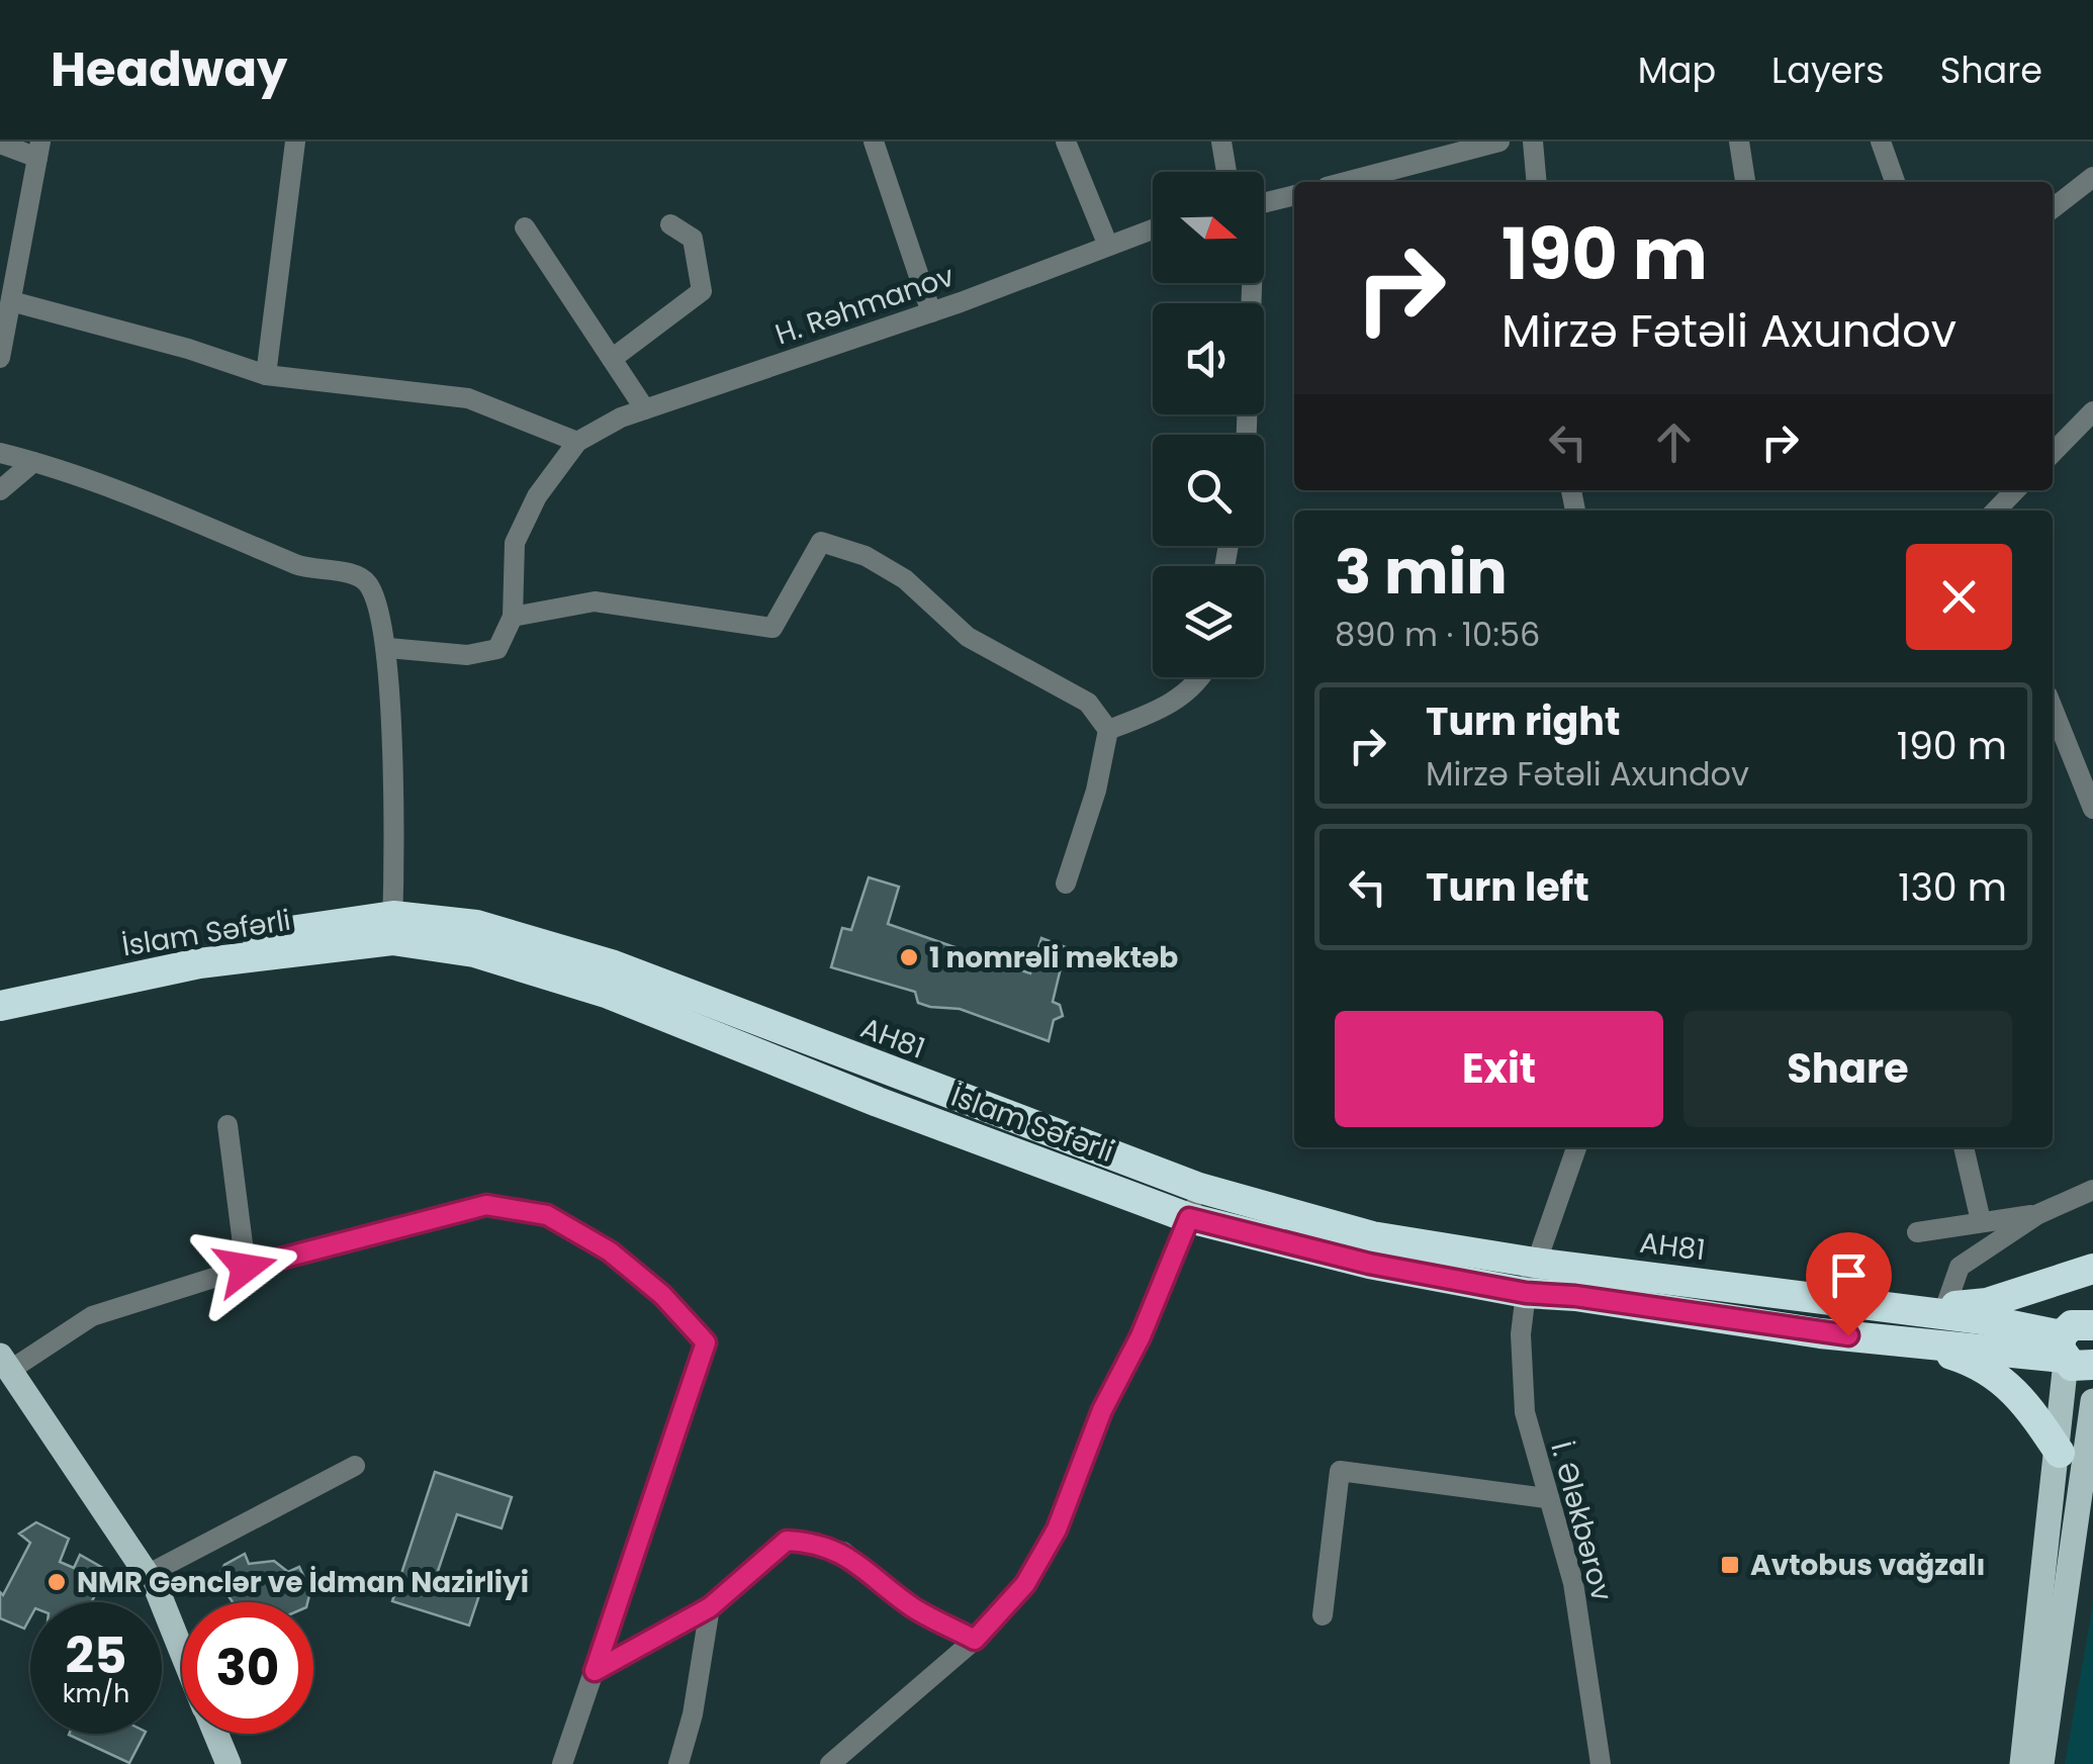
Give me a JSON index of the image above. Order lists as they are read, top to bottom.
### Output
{
  "streets": {
    "highway": ["İslam Səfərli", "AH81"],
    "street": ["H. Rəhmanov", "İ. Ələkbərov"]
  },
  "crossings": [
    ["İslam Səfərli", "AH81"],
    ["İslam Səfərli", "İ. Ələkbərov"],
    ["AH81", "İ. Ələkbərov"]
  ],
  "places": {
    "other": ["1 nomrəli məktəb", "NMR Gənclər ve İdman Nazirliyi"],
    "transit": ["Avtobus vağzalı"]
  },
  "north": "right",
  "page": {
    "header": "Headway",
    "nav": ["Map", "Layers", "Share"],
    "turn": ["190 m", "Mirzə Fətəli Axundov"],
    "heading": ["3 min", "890 m · 10:56"],
    "list": [
      {
        "name": "Turn right",
        "note": "Mirzə Fətəli Axundov",
        "value": "190 m"
      },
      {
        "name": "Turn left",
        "value": "130 m"
      }
    ],
    "buttons": ["Exit", "Share"],
    "speed": "25 km/h",
    "limit": "30"
  }
}
